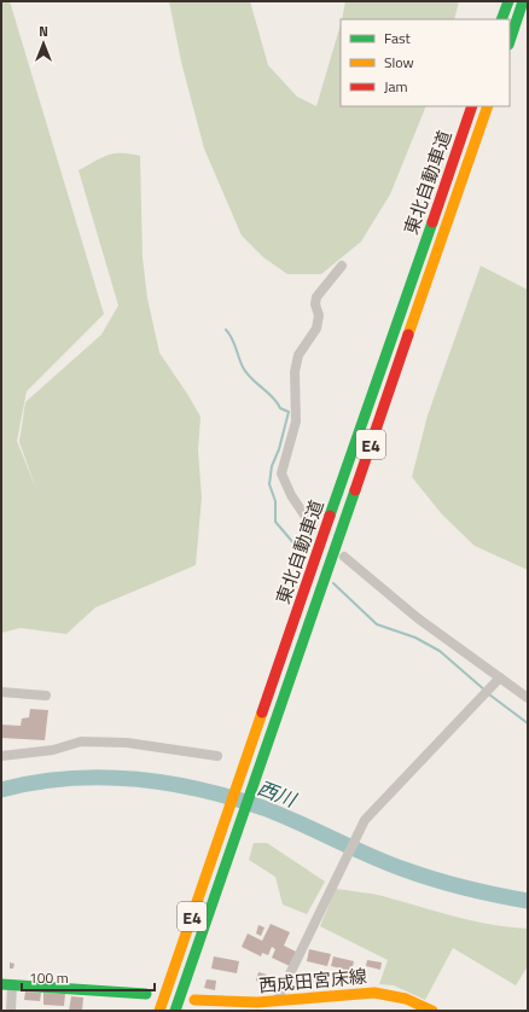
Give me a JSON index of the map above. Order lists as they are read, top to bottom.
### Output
{
  "streets": {
    "main road": ["東北自動車道", "E4", "西成田宮床線"]
  },
  "water": ["西川"],
  "legend": ["Fast", "Slow", "Jam"],
  "scale_bar": "100 m",
  "north": "top"
}
